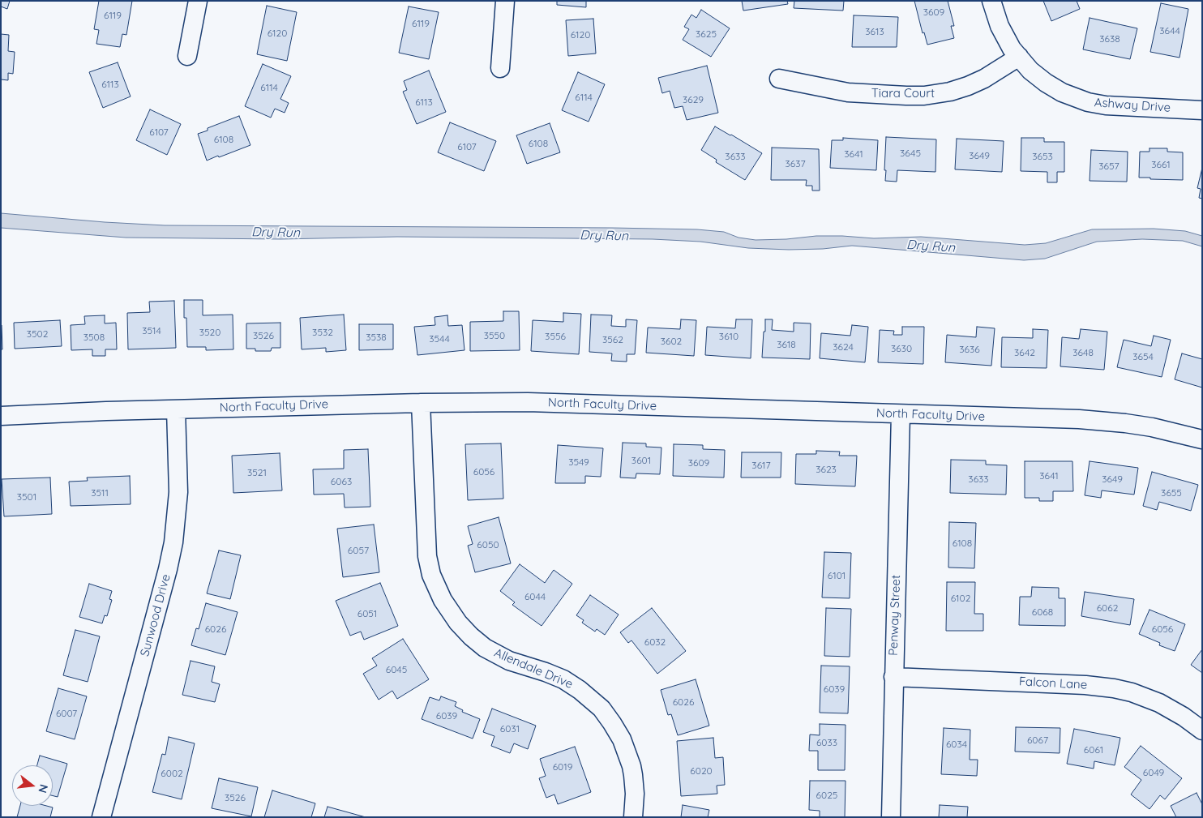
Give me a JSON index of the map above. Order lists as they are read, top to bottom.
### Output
{
  "streets": {
    "street": [
      "Tiara Court",
      "Ashway Drive",
      "North Faculty Drive",
      "Sunwood Drive",
      "Penway Street",
      "Allendale Drive",
      "Falcon Lane"
    ]
  },
  "crossings": [
    ["Tiara Court", "Ashway Drive"],
    ["North Faculty Drive", "Sunwood Drive"],
    ["North Faculty Drive", "Penway Street"],
    ["North Faculty Drive", "Allendale Drive"],
    ["Penway Street", "Falcon Lane"]
  ],
  "water": ["Dry Run"],
  "house_numbers": [
    "3609",
    "6119",
    "6119",
    "3644",
    "3613",
    "6120",
    "3625",
    "6120",
    "3638",
    "6113",
    "6114",
    "6114",
    "3629",
    "6113",
    "6107",
    "6108",
    "6108",
    "6107",
    "3645",
    "3641",
    "3649",
    "3633",
    "3653",
    "3637",
    "3661",
    "3657",
    "3514",
    "3520",
    "3532",
    "3502",
    "3526",
    "3550",
    "3556",
    "3610",
    "3508",
    "3538",
    "3544",
    "3562",
    "3602",
    "3618",
    "3624",
    "3630",
    "3636",
    "3642",
    "3648",
    "3654",
    "3601",
    "3549",
    "3609",
    "3617",
    "3623",
    "6056",
    "3521",
    "3641",
    "3633",
    "3649",
    "6063",
    "3511",
    "3655",
    "3501",
    "6108",
    "6050",
    "6057",
    "6101",
    "6044",
    "6102",
    "6062",
    "6068",
    "6051",
    "6026",
    "6056",
    "6032",
    "6045",
    "6039",
    "6026",
    "6007",
    "6039",
    "6031",
    "6067",
    "6033",
    "6034",
    "6061",
    "6019",
    "6020",
    "6049",
    "6002",
    "6025",
    "3526"
  ],
  "north": "right"
}
